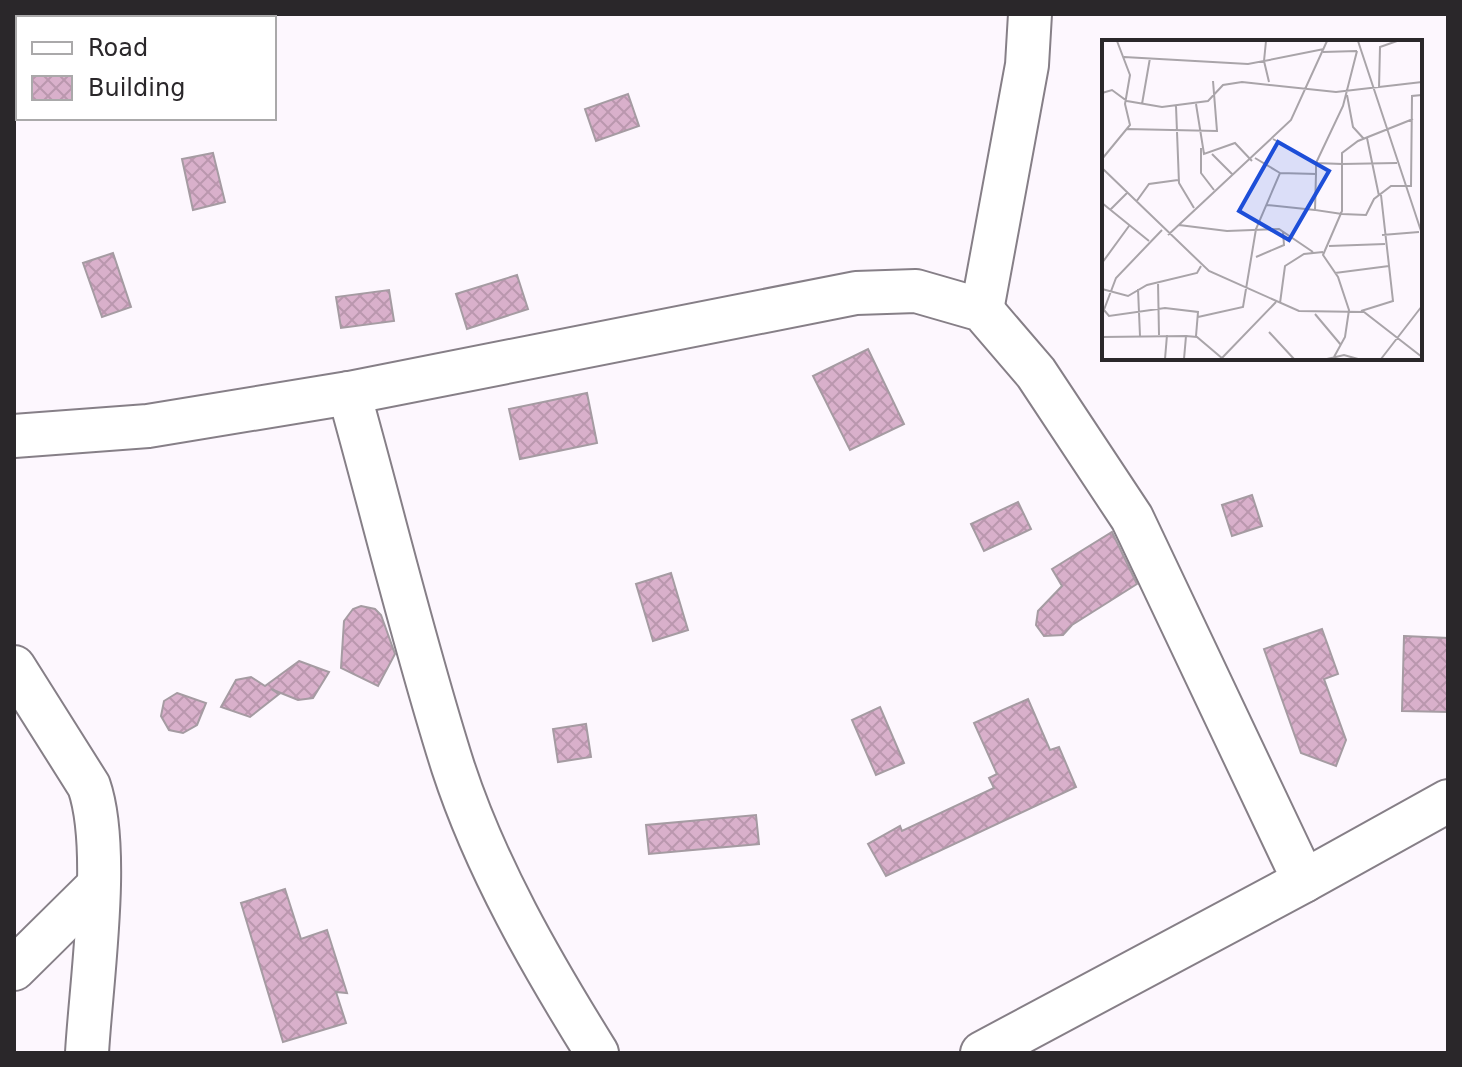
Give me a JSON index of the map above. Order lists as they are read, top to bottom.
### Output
{
  "legend": ["Road", "Building"]
}
